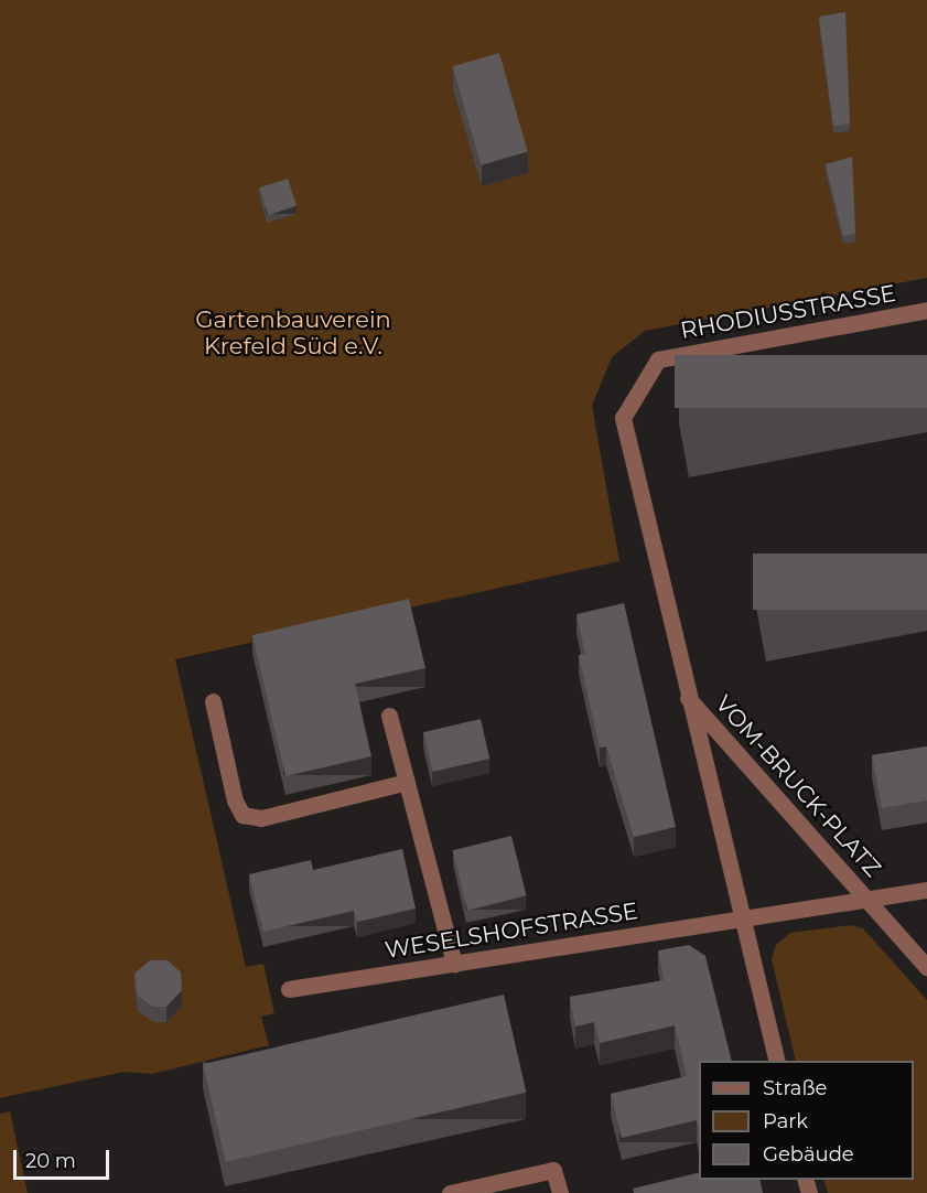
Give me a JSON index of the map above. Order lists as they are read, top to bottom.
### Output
{
  "streets": {
    "street": ["RHODIUSSTRASSE", "VOM-BRUCK-PLATZ", "WESELSHOFSTRASSE"]
  },
  "crossings": [
    ["RHODIUSSTRASSE", "VOM-BRUCK-PLATZ"],
    ["VOM-BRUCK-PLATZ", "WESELSHOFSTRASSE"]
  ],
  "parks": ["Gartenbauverein Krefeld Süd e.V."],
  "legend": ["Straße", "Park", "Gebäude"],
  "scale_bar": "20 m"
}
